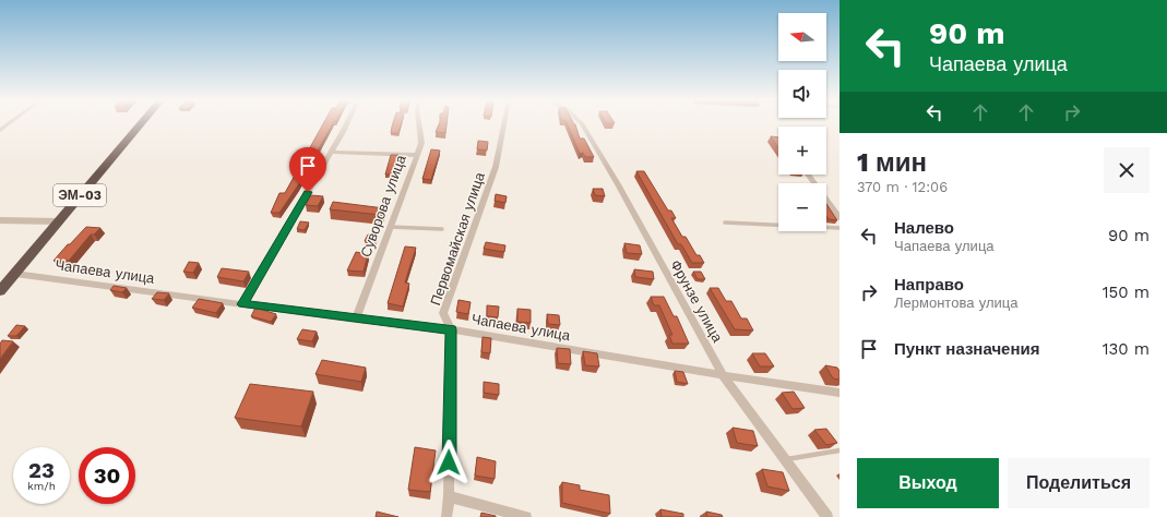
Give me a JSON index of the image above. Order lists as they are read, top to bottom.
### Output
{
  "streets": {
    "highway": ["ЭМ-03"],
    "street": [
      "Суворова улица",
      "Первомайская улица",
      "Чапаева улица",
      "Фрунзе улица"
    ]
  },
  "crossings": [
    ["ЭМ-03", "Чапаева улица"],
    ["Суворова улица", "Чапаева улица"],
    ["Первомайская улица", "Чапаева улица"],
    ["Чапаева улица", "Фрунзе улица"]
  ],
  "north": "left",
  "page": {
    "turn": ["90 m", "Чапаева улица"],
    "map_buttons": ["+", "−"],
    "heading": ["1 мин", "370 m · 12:06"],
    "list": [
      {
        "name": "Налево",
        "note": "Чапаева улица",
        "value": "90 m"
      },
      {
        "name": "Направо",
        "note": "Лермонтова улица",
        "value": "150 m"
      },
      {
        "name": "Пункт назначения",
        "value": "130 m"
      }
    ],
    "speed": "23 km/h",
    "limit": "30",
    "buttons": ["Выход", "Поделиться"]
  }
}
